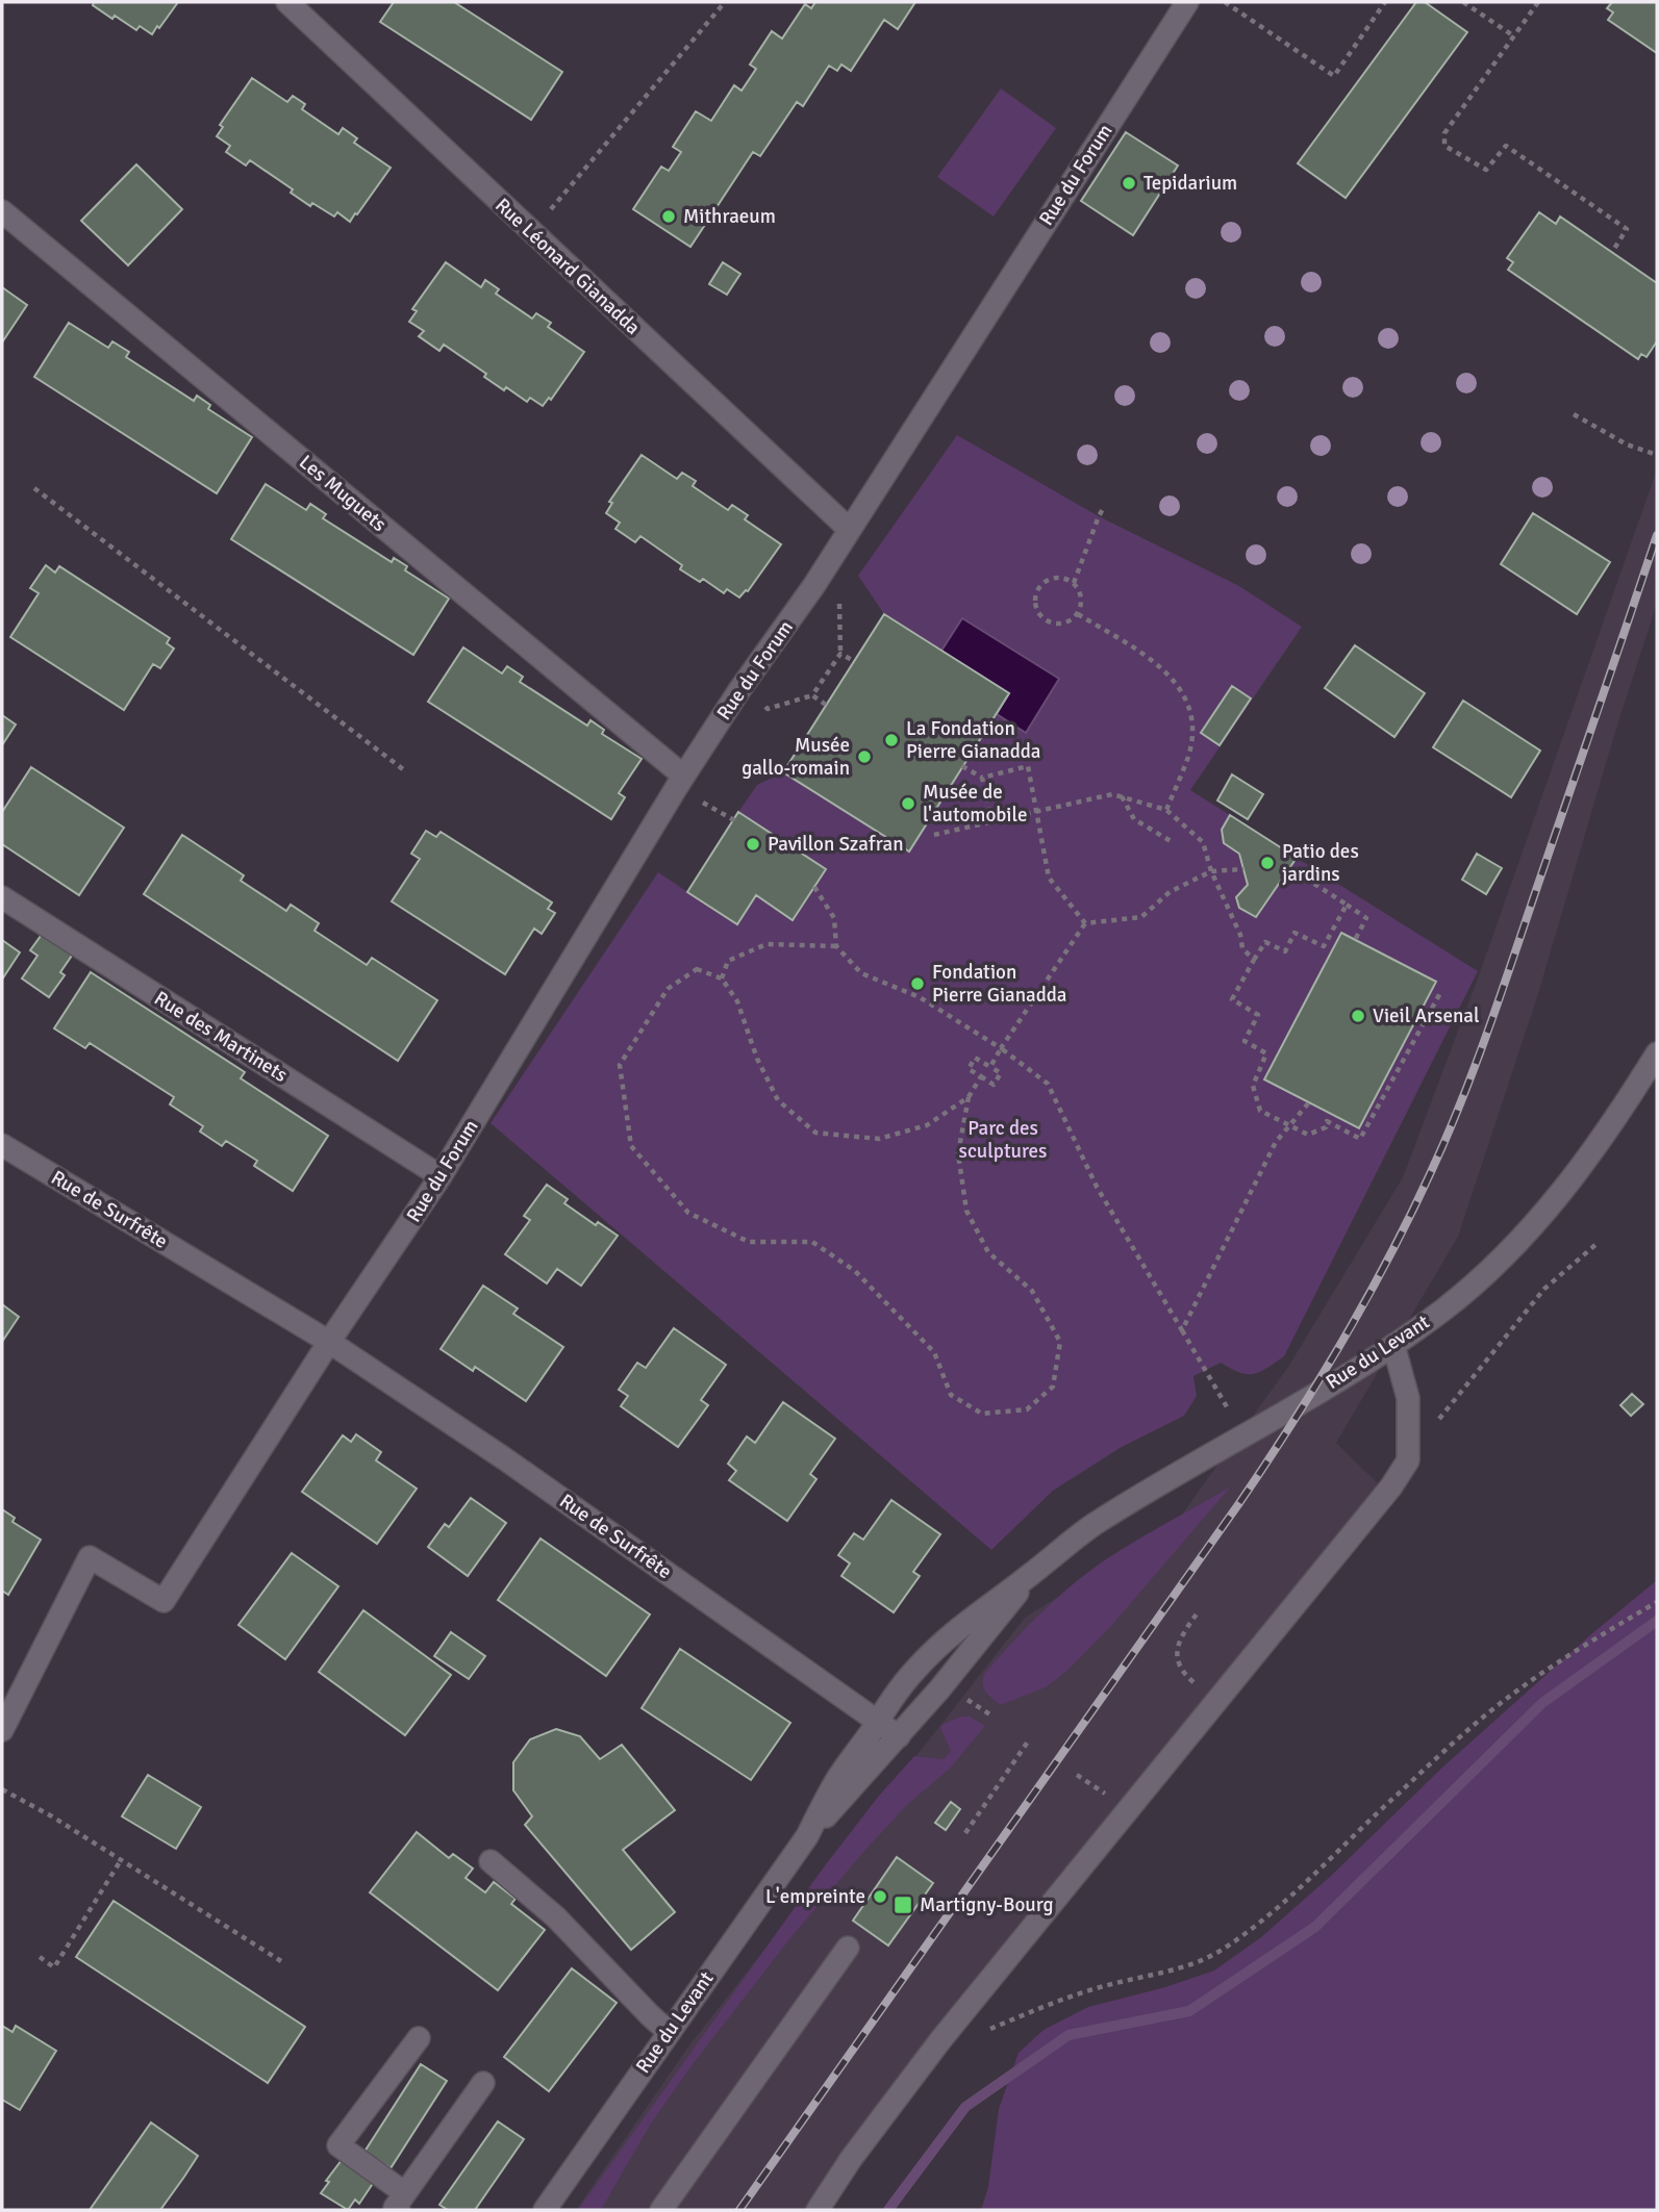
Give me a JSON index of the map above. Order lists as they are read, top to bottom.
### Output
{
  "streets": {
    "street": [
      "Rue du Forum",
      "Rue Léonard Gianadda",
      "Les Muguets",
      "Rue des Martinets",
      "Rue de Surfrête",
      "Rue du Levant"
    ]
  },
  "crossings": [
    ["Rue du Forum", "Rue Léonard Gianadda"],
    ["Rue du Forum", "Les Muguets"],
    ["Rue du Forum", "Rue des Martinets"],
    ["Rue du Forum", "Rue de Surfrête"],
    ["Rue de Surfrête", "Rue du Levant"]
  ],
  "parks": ["Parc des sculptures"],
  "places": {
    "other": [
      "Tepidarium",
      "Mithraeum",
      "La Fondation Pierre Gianadda",
      "Musée gallo-romain",
      "Musée de l'automobile",
      "Pavillon Szafran",
      "Patio des jardins",
      "Fondation Pierre Gianadda",
      "Vieil Arsenal",
      "L'empreinte"
    ],
    "transit": ["Martigny-Bourg"]
  }
}
